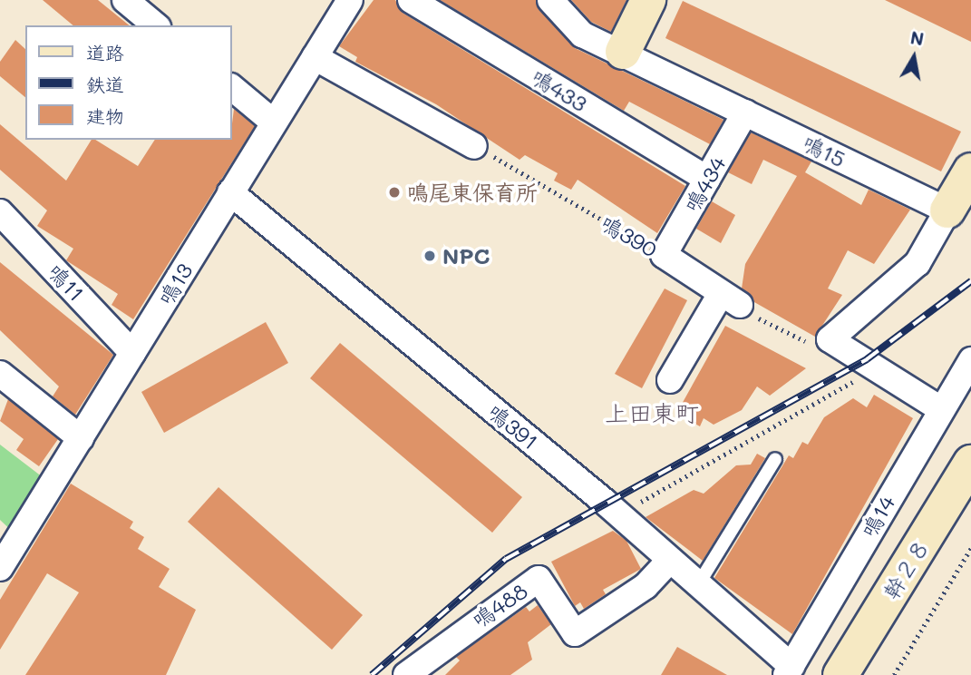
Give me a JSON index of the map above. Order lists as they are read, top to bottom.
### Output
{
  "streets": {
    "street": [
      "鳴433",
      "鳴15",
      "鳴434",
      "鳴390",
      "鳴11",
      "鳴13",
      "鳴391",
      "鳴14",
      "幹２８",
      "鳴488"
    ]
  },
  "crossings": [
    ["鳴433", "鳴434"],
    ["鳴15", "鳴434"],
    ["鳴434", "鳴390"],
    ["鳴11", "鳴13"],
    ["鳴13", "鳴391"],
    ["鳴391", "鳴14"],
    ["鳴391", "鳴488"]
  ],
  "districts": ["上田東町"],
  "places": ["鳴尾東保育所", "NPC"],
  "legend": ["道路", "鉄道", "建物"],
  "north": "top"
}
